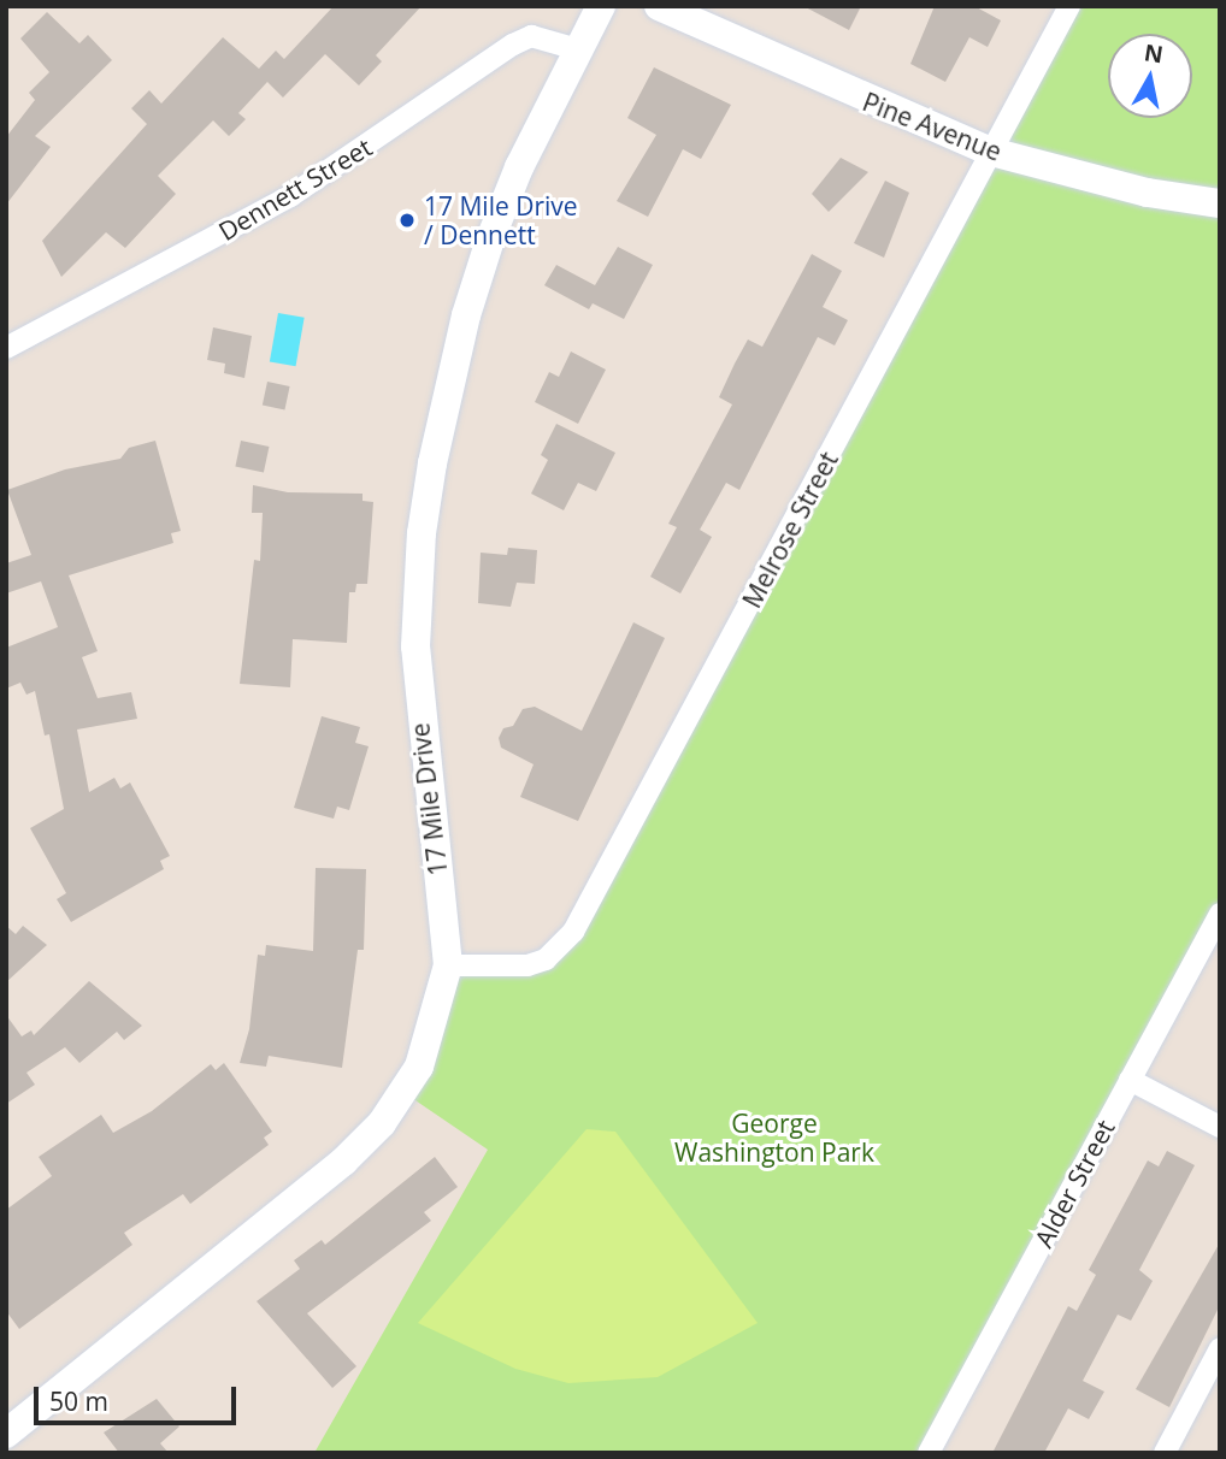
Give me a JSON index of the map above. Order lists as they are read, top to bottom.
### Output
{
  "streets": {
    "main road": ["Pine Avenue", "17 Mile Drive"],
    "street": ["Dennett Street", "Melrose Street", "Alder Street"]
  },
  "crossings": [
    ["Pine Avenue", "Melrose Street"],
    ["Dennett Street", "17 Mile Drive"],
    ["Melrose Street", "17 Mile Drive"]
  ],
  "parks": ["George Washington Park"],
  "places": ["17 Mile Drive / Dennett"],
  "scale_bar": "50 m",
  "north": "top"
}
